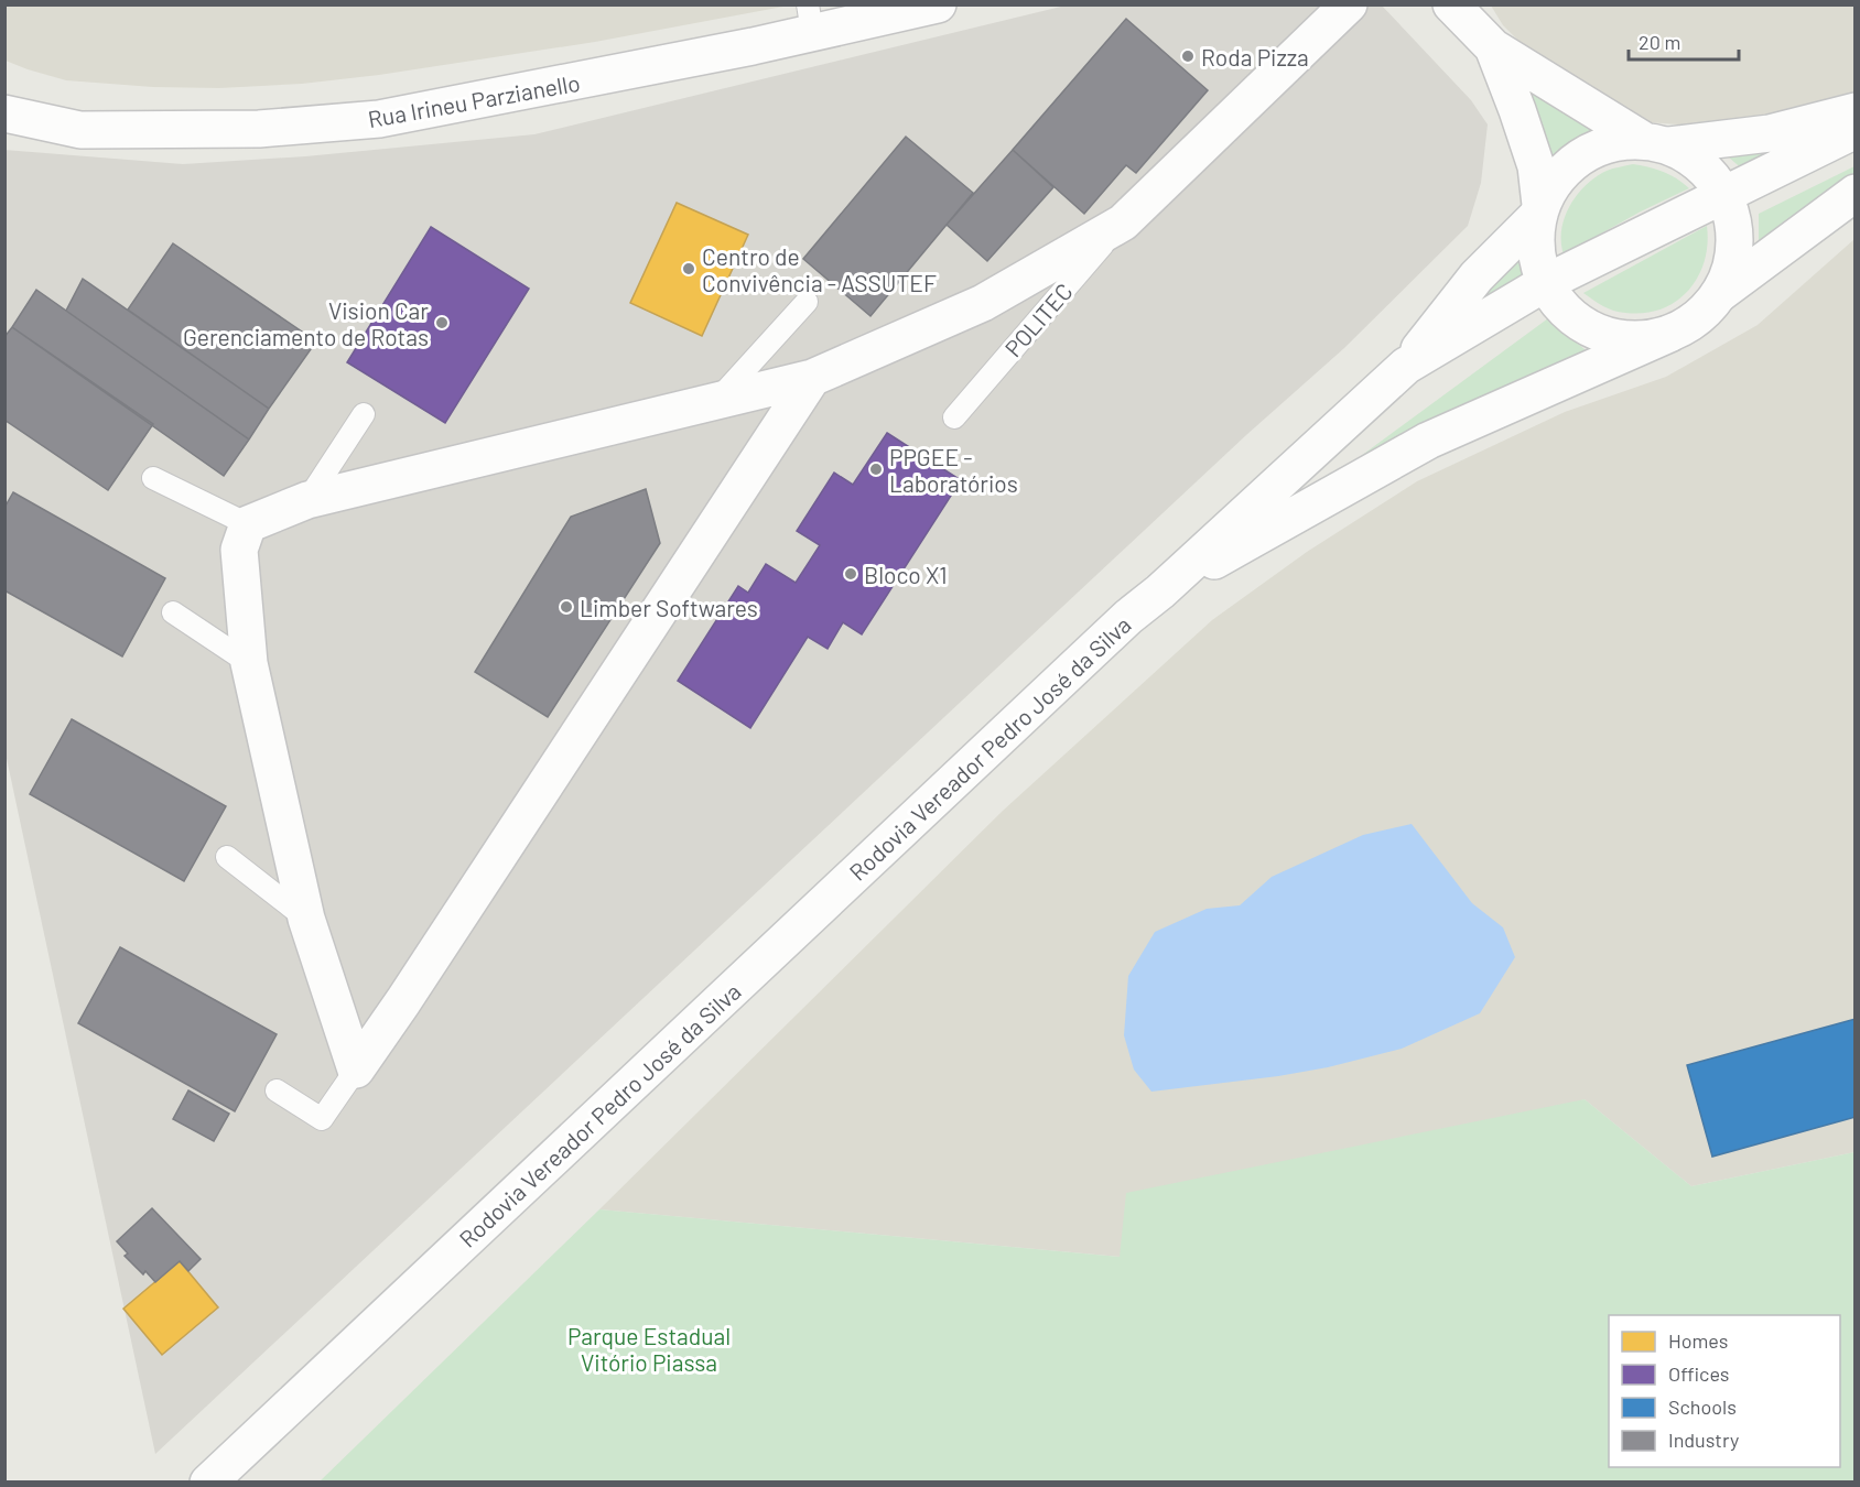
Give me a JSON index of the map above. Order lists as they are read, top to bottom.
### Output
{
  "streets": {
    "street": ["Rua Irineu Parzianello", "Rodovia Vereador Pedro José da Silva"],
    "lane": ["POLITEC"]
  },
  "parks": ["Parque Estadual Vitório Piassa"],
  "places": [
    "Roda Pizza",
    "Centro de Convivência - ASSUTEF",
    "Vision Car Gerenciamento de Rotas",
    "PPGEE - Laboratórios",
    "Bloco X1",
    "Limber Softwares"
  ],
  "legend": [
    "Homes",
    "Offices",
    "Schools",
    "Industry"
  ],
  "scale_bar": "20 m"
}
